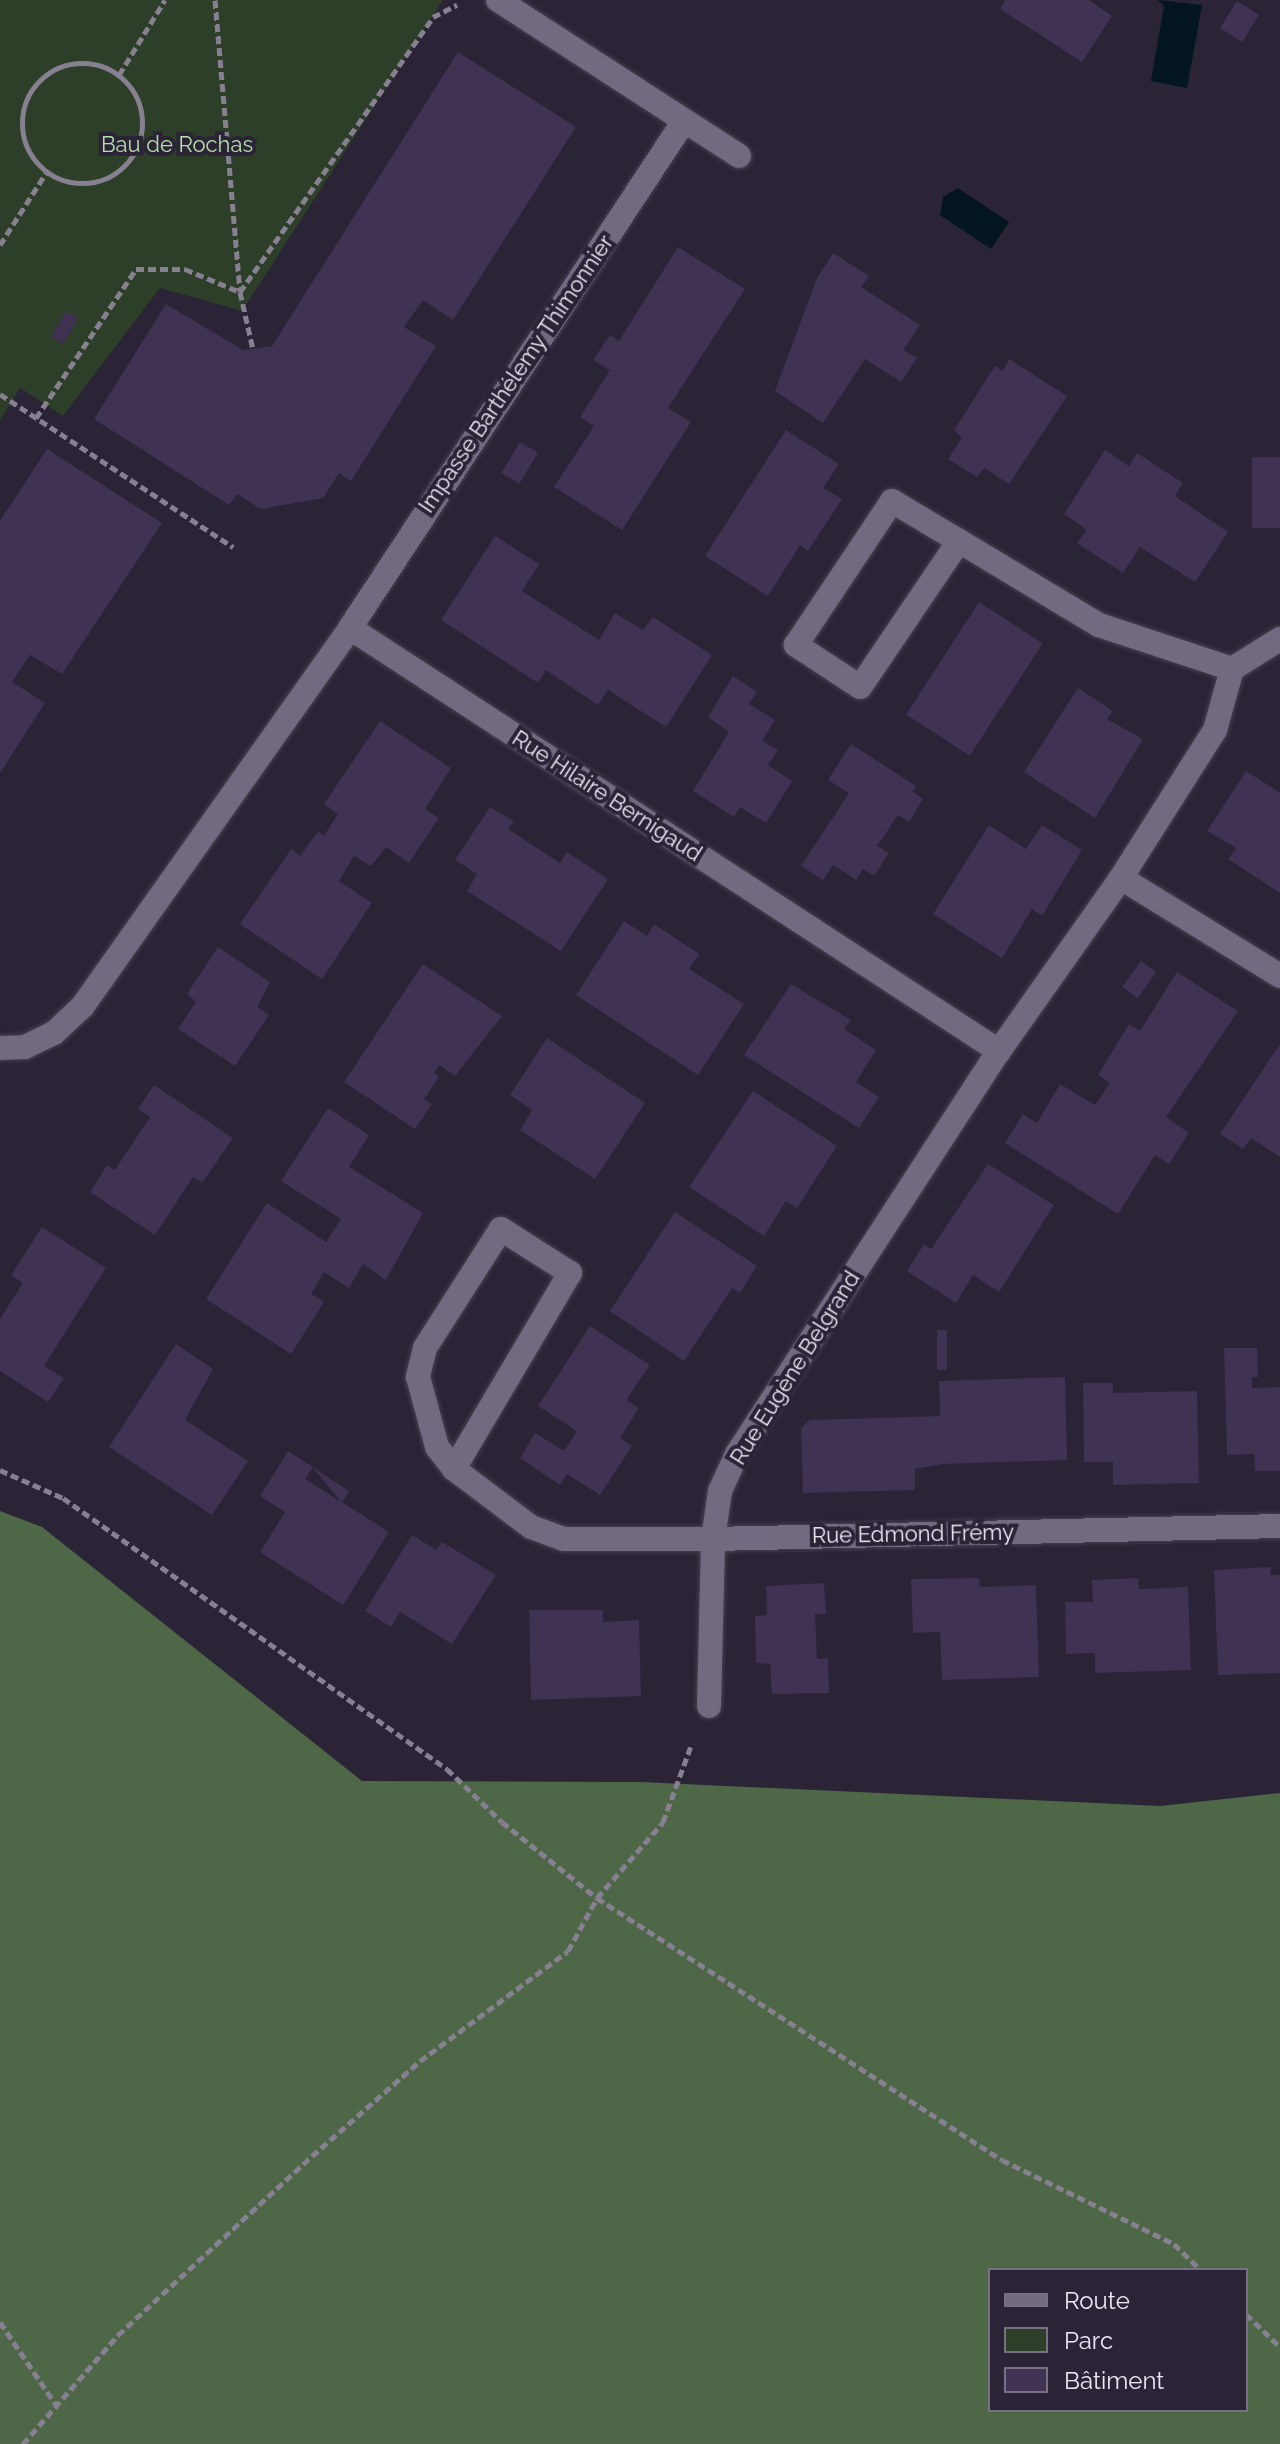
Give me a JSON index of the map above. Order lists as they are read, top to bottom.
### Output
{
  "streets": {
    "street": [
      "Impasse Barthélemy Thimonnier",
      "Rue Hilaire Bernigaud",
      "Rue Eugène Belgrand",
      "Rue Edmond Frémy"
    ]
  },
  "crossings": [
    ["Impasse Barthélemy Thimonnier", "Rue Hilaire Bernigaud"],
    ["Rue Hilaire Bernigaud", "Rue Eugène Belgrand"],
    ["Rue Eugène Belgrand", "Rue Edmond Frémy"]
  ],
  "parks": ["Bau de Rochas"],
  "legend": ["Route", "Parc", "Bâtiment"]
}
